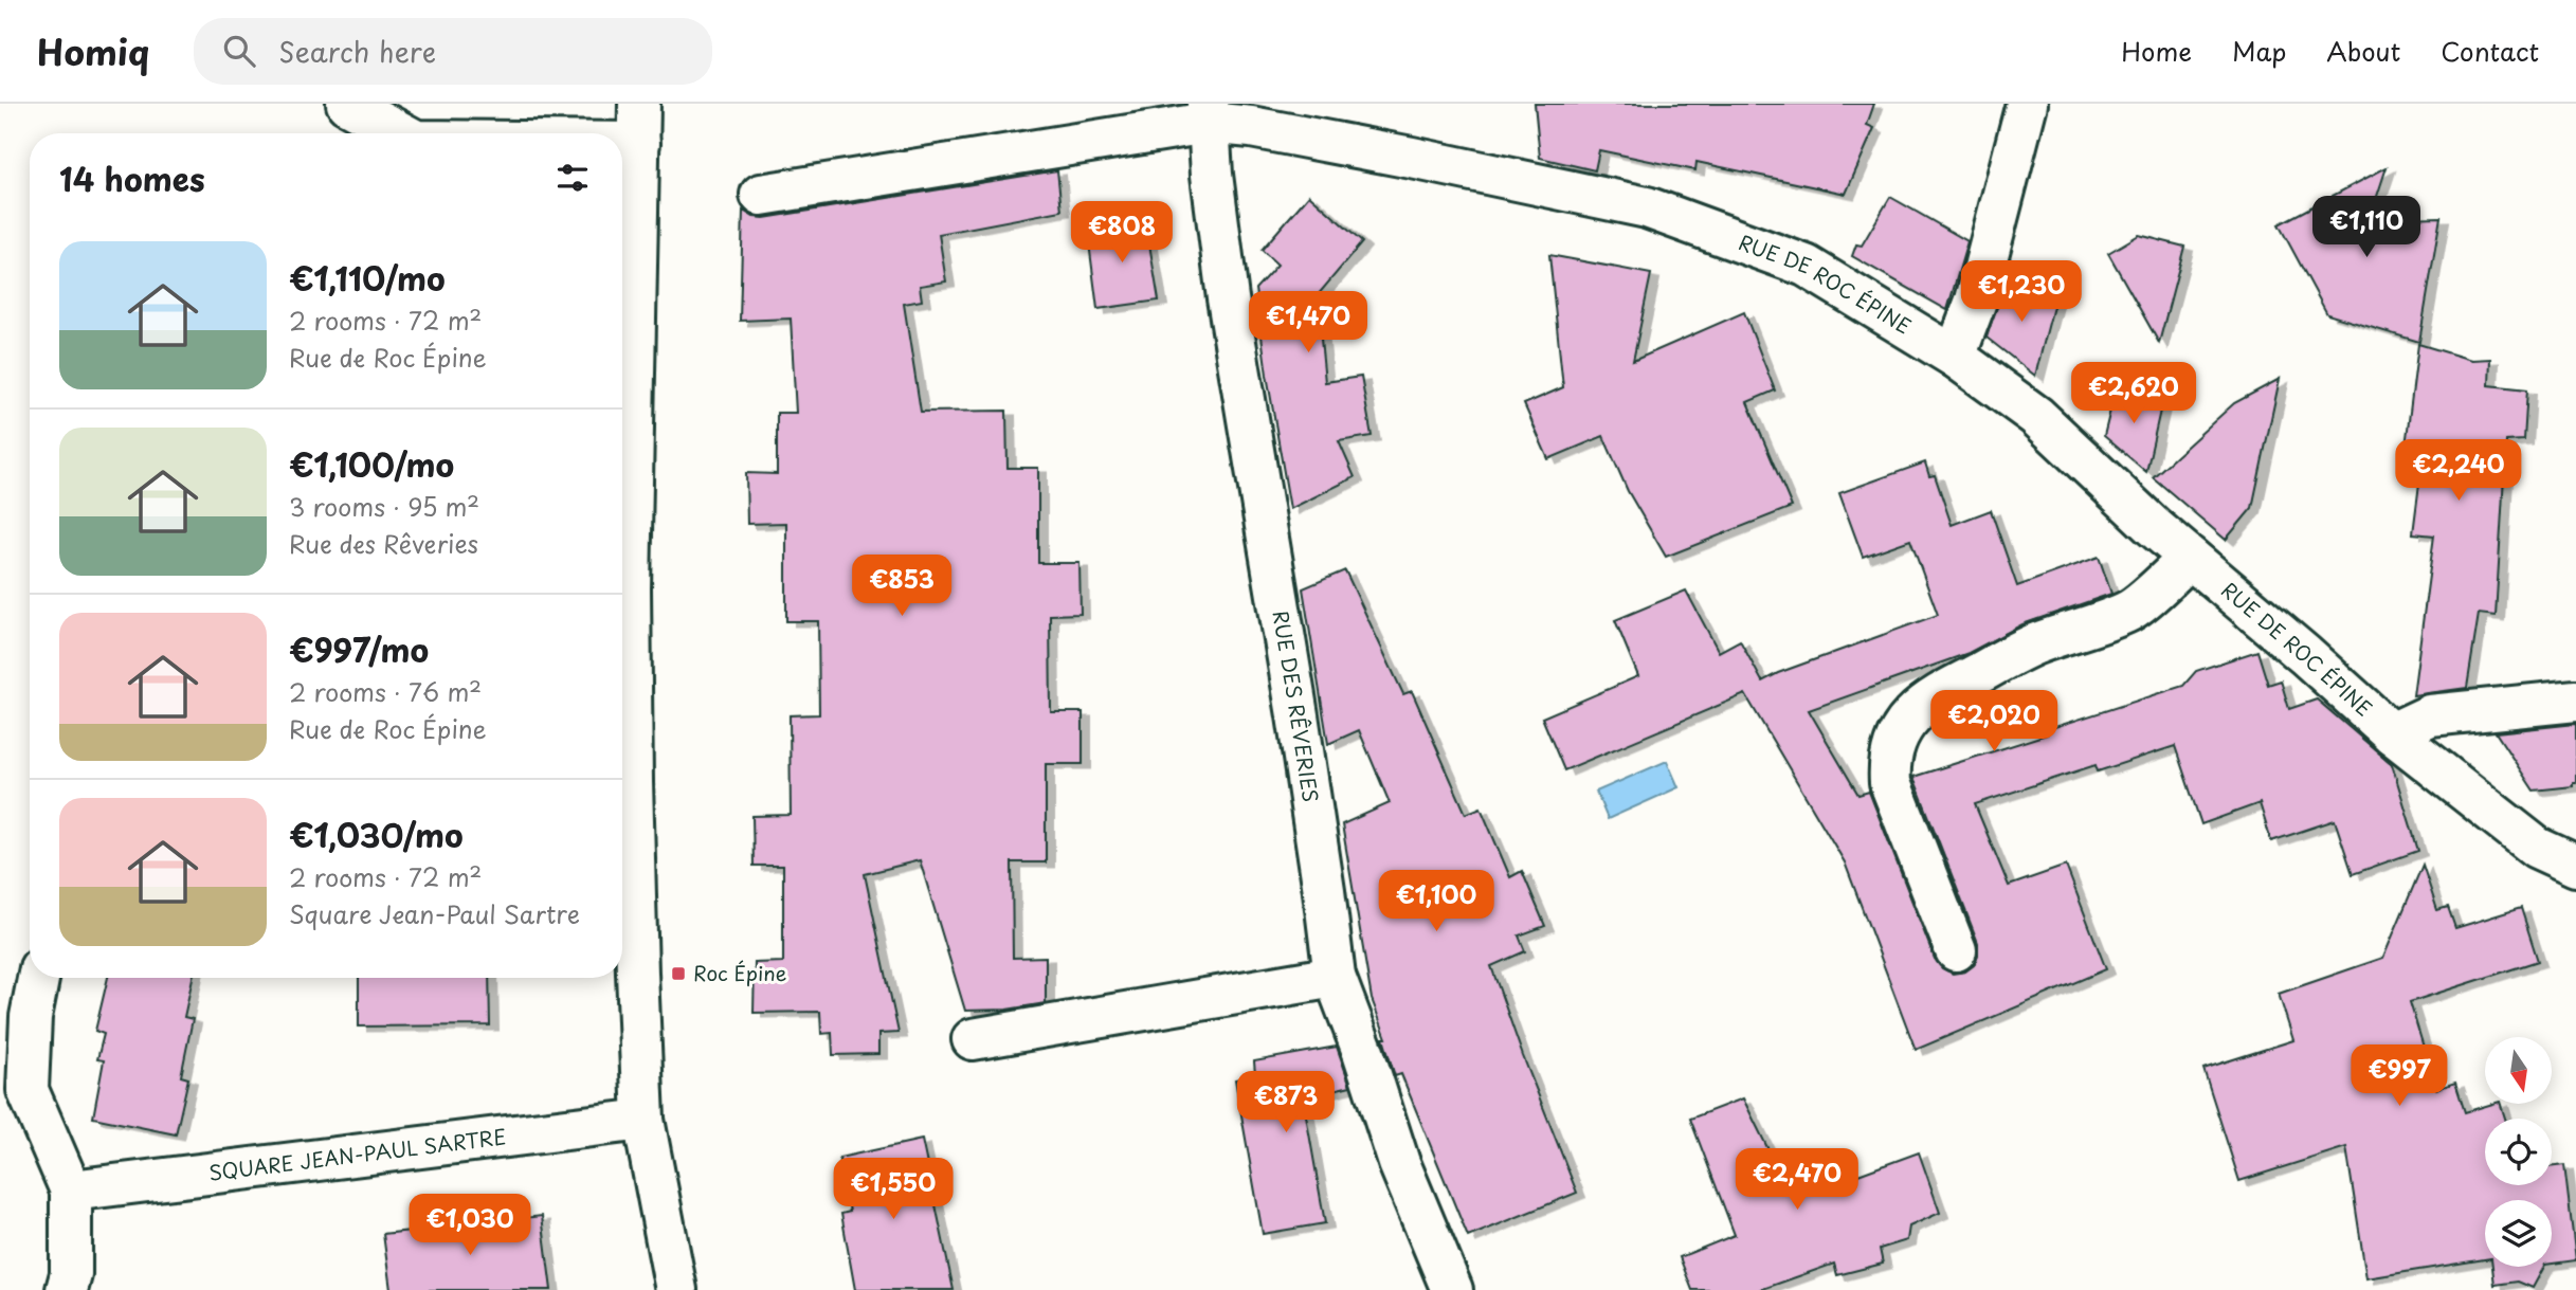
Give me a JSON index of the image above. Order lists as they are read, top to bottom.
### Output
{
  "streets": {
    "street": ["RUE DE ROC ÉPINE", "RUE DES RÊVERIES", "SQUARE JEAN-PAUL SARTRE"]
  },
  "crossings": [
    ["RUE DE ROC ÉPINE", "RUE DES RÊVERIES"]
  ],
  "places": {
    "transit": ["Roc Épine"]
  },
  "north": "bottom",
  "page": {
    "header": "Homiq",
    "search": "Search here",
    "nav": [
      "Home",
      "Map",
      "About",
      "Contact"
    ],
    "heading": "14 homes",
    "price": [
      "€1,110",
      "€808",
      "€1,230",
      "€1,470",
      "€2,620",
      "€2,240",
      "€853",
      "€2,020",
      "€1,100",
      "€997",
      "€873",
      "€2,470",
      "€1,550",
      "€1,030"
    ],
    "list": [
      {
        "name": "€1,110/mo",
        "note": "2 rooms · 72 m² · Rue de Roc Épine"
      },
      {
        "name": "€1,100/mo",
        "note": "3 rooms · 95 m² · Rue des Rêveries"
      },
      {
        "name": "€997/mo",
        "note": "2 rooms · 76 m² · Rue de Roc Épine"
      },
      {
        "name": "€1,030/mo",
        "note": "2 rooms · 72 m² · Square Jean-Paul Sartre"
      }
    ]
  }
}
